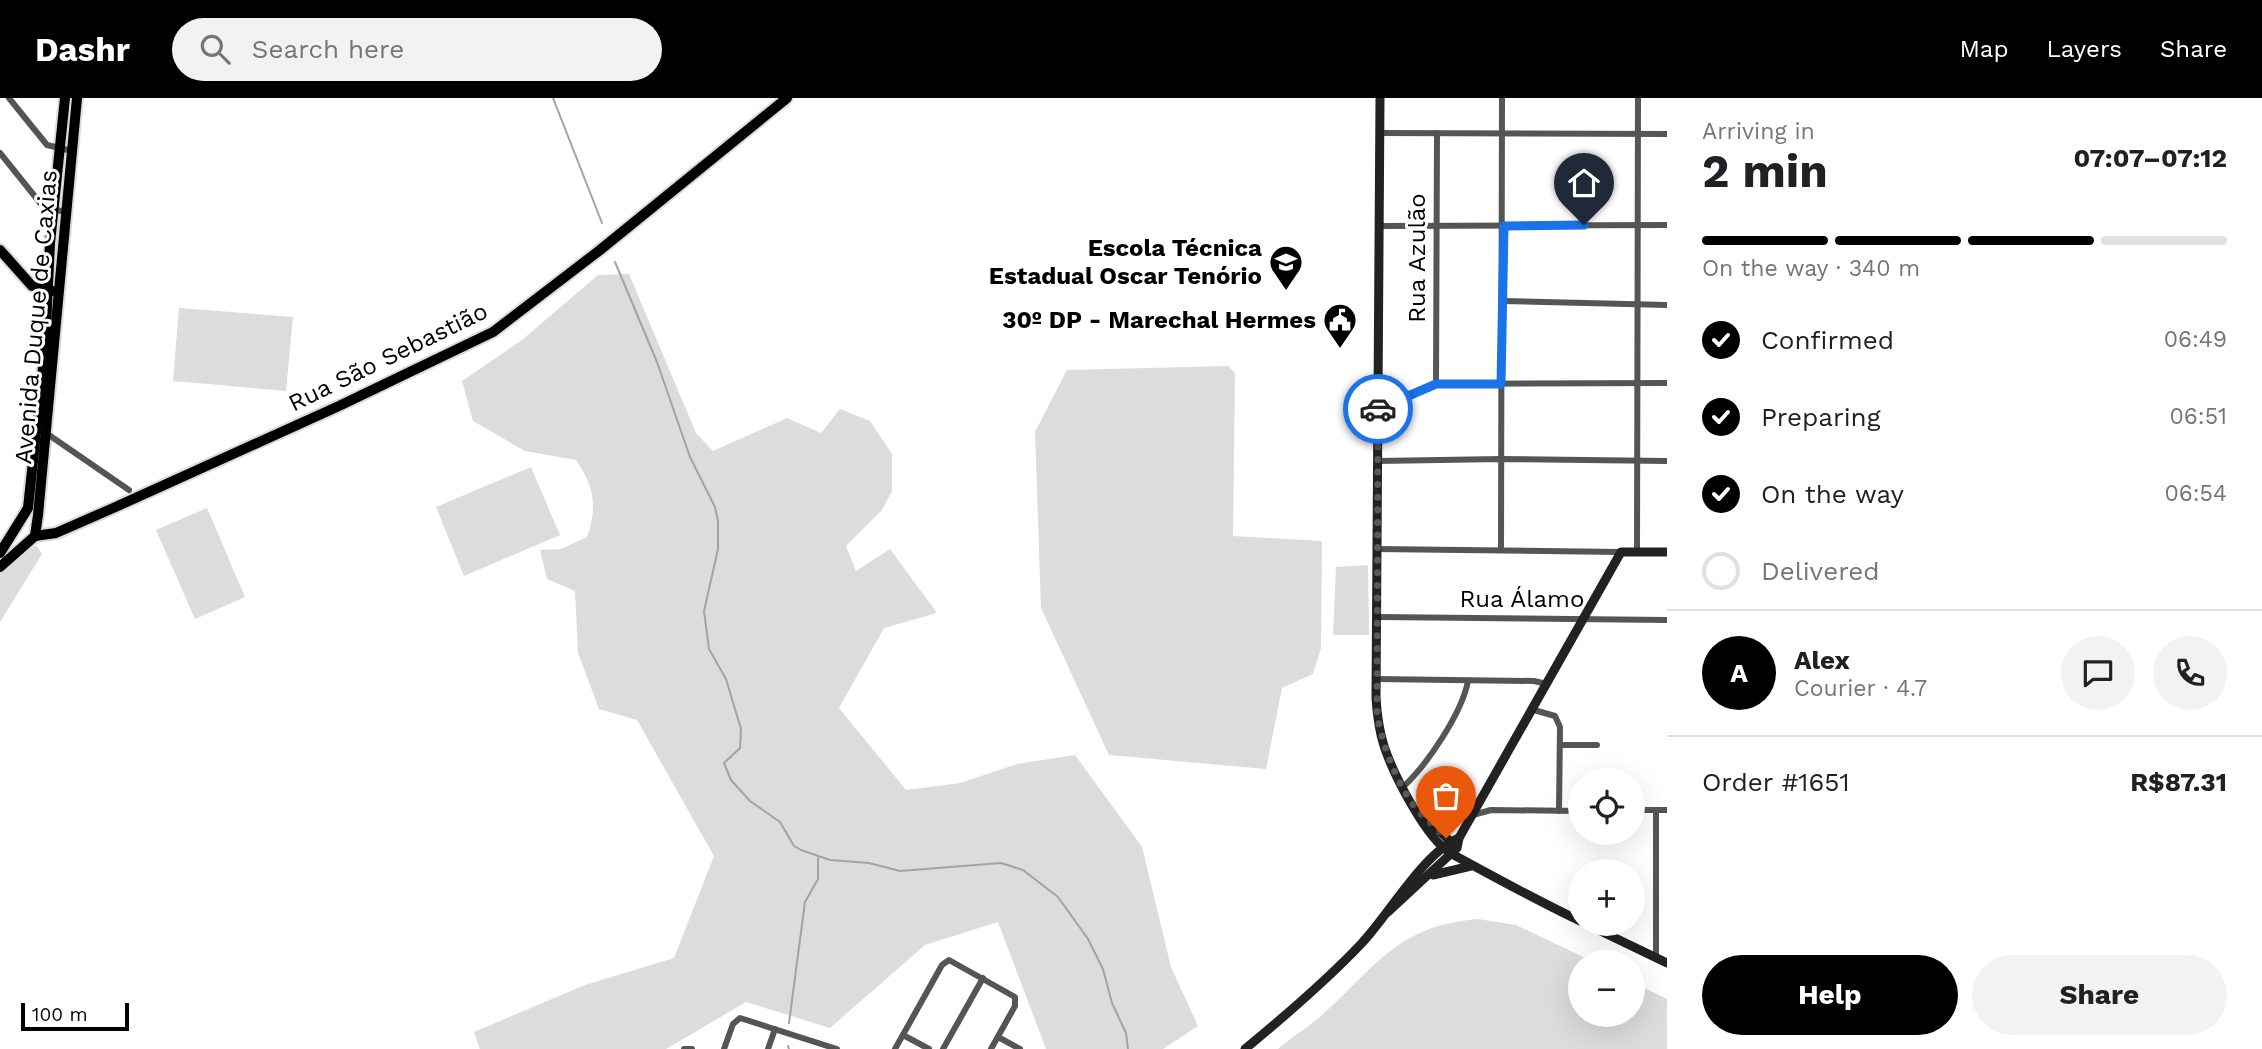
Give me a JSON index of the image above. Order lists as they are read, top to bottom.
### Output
{
  "streets": {
    "main road": ["Avenida Duque de Caxias", "Rua São Sebastião"],
    "street": ["Rua Azulão", "Rua Álamo"]
  },
  "crossings": [
    ["Avenida Duque de Caxias", "Rua São Sebastião"]
  ],
  "places": {
    "school or university": ["Escola Técnica Estadual Oscar Tenório"],
    "public building": ["30º DP - Marechal Hermes"]
  },
  "scale_bar": "100 m",
  "page": {
    "header": "Dashr",
    "search": "Search here",
    "nav": ["Map", "Layers", "Share"],
    "heading": ["2 min", "Arriving in", "07:07–07:12"],
    "panel": [
      "Alex",
      "Courier · 4.7",
      "Order #1651",
      "R$87.31"
    ],
    "bar": "On the way · 340 m",
    "list": [
      ["Confirmed", "06:49"],
      ["Preparing", "06:51"],
      ["On the way", "06:54"],
      "Delivered"
    ],
    "round": "A",
    "map_buttons": ["+", "−"],
    "buttons": ["Help", "Share"],
    "scale": "100 m"
  }
}
